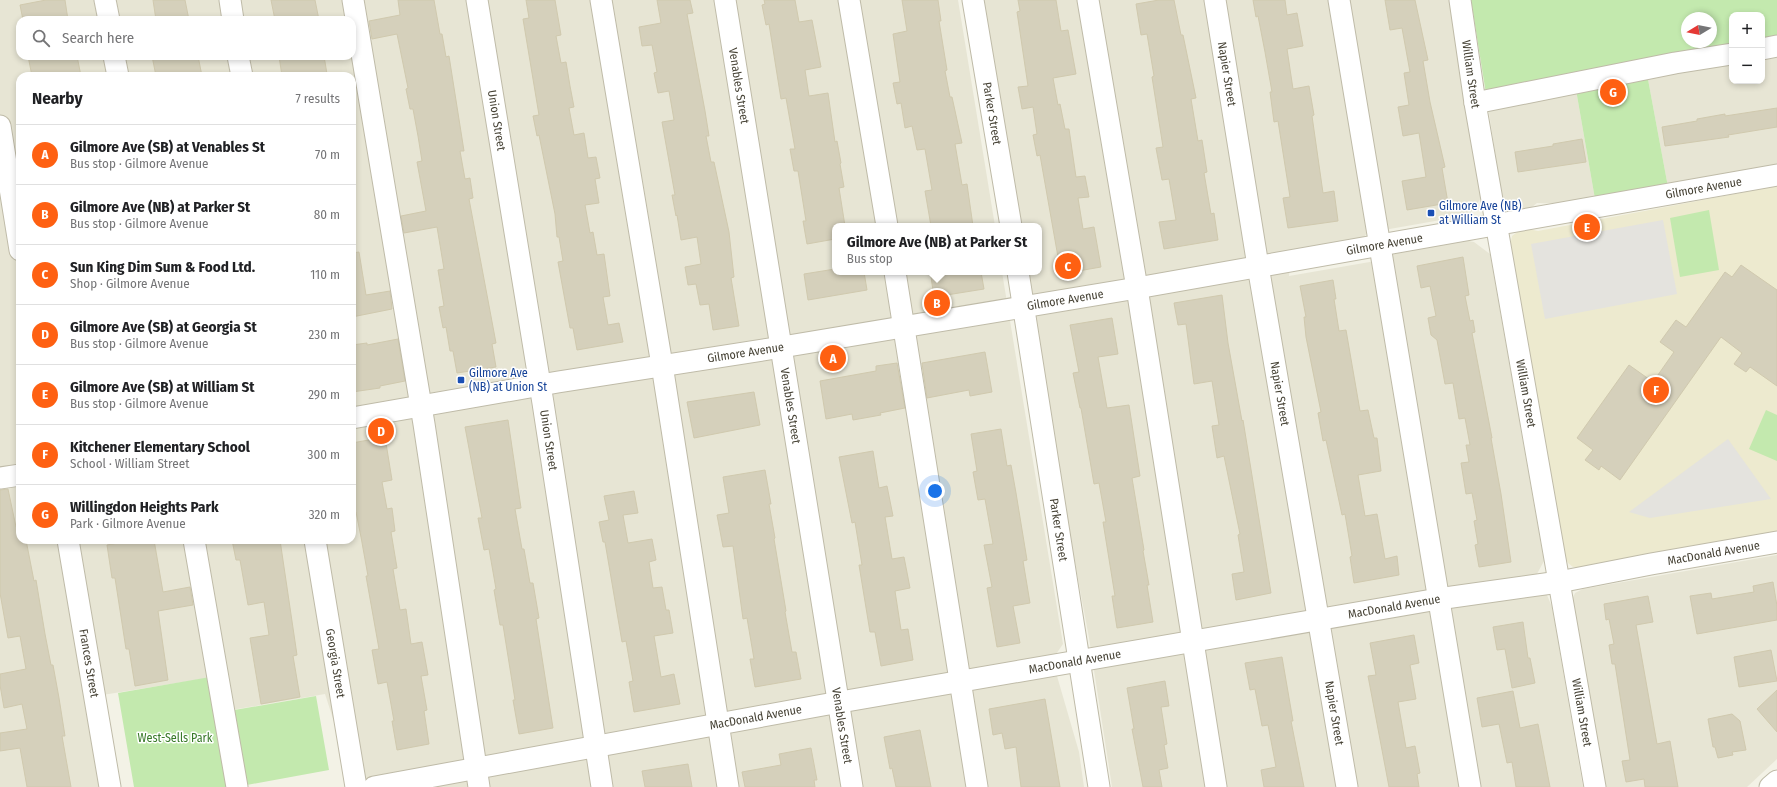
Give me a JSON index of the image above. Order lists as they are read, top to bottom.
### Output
{
  "streets": {
    "street": [
      "Napier Street",
      "William Street",
      "Venables Street",
      "Parker Street",
      "Union Street",
      "Gilmore Avenue",
      "MacDonald Avenue",
      "Frances Street",
      "Georgia Street"
    ]
  },
  "crossings": [
    ["Napier Street", "Gilmore Avenue"],
    ["Napier Street", "MacDonald Avenue"],
    ["William Street", "Gilmore Avenue"],
    ["William Street", "MacDonald Avenue"],
    ["Venables Street", "Gilmore Avenue"],
    ["Venables Street", "MacDonald Avenue"],
    ["Parker Street", "Gilmore Avenue"],
    ["Parker Street", "MacDonald Avenue"],
    ["Union Street", "Gilmore Avenue"],
    ["Union Street", "MacDonald Avenue"]
  ],
  "parks": ["West-Sells Park"],
  "places": {
    "transit": ["Gilmore Ave (NB) at William St", "Gilmore Ave (NB) at Union St"]
  },
  "north": "left",
  "page": {
    "map_buttons": ["+", "−"],
    "search": "Search here",
    "heading": ["Nearby", "7 results"],
    "pins": [
      "G",
      "E",
      "C",
      "B",
      "A",
      "F",
      "D"
    ],
    "list": [
      {
        "mark": "A",
        "name": "Gilmore Ave (SB) at Venables St",
        "note": "Bus stop · Gilmore Avenue",
        "value": "70 m"
      },
      {
        "mark": "B",
        "name": "Gilmore Ave (NB) at Parker St",
        "note": "Bus stop · Gilmore Avenue",
        "value": "80 m"
      },
      {
        "mark": "C",
        "name": "Sun King Dim Sum & Food Ltd.",
        "note": "Shop · Gilmore Avenue",
        "value": "110 m"
      },
      {
        "mark": "D",
        "name": "Gilmore Ave (SB) at Georgia St",
        "note": "Bus stop · Gilmore Avenue",
        "value": "230 m"
      },
      {
        "mark": "E",
        "name": "Gilmore Ave (SB) at William St",
        "note": "Bus stop · Gilmore Avenue",
        "value": "290 m"
      },
      {
        "mark": "F",
        "name": "Kitchener Elementary School",
        "note": "School · William Street",
        "value": "300 m"
      },
      {
        "mark": "G",
        "name": "Willingdon Heights Park",
        "note": "Park · Gilmore Avenue",
        "value": "320 m"
      }
    ],
    "popup": ["Gilmore Ave (NB) at Parker St", "Bus stop"]
  }
}
